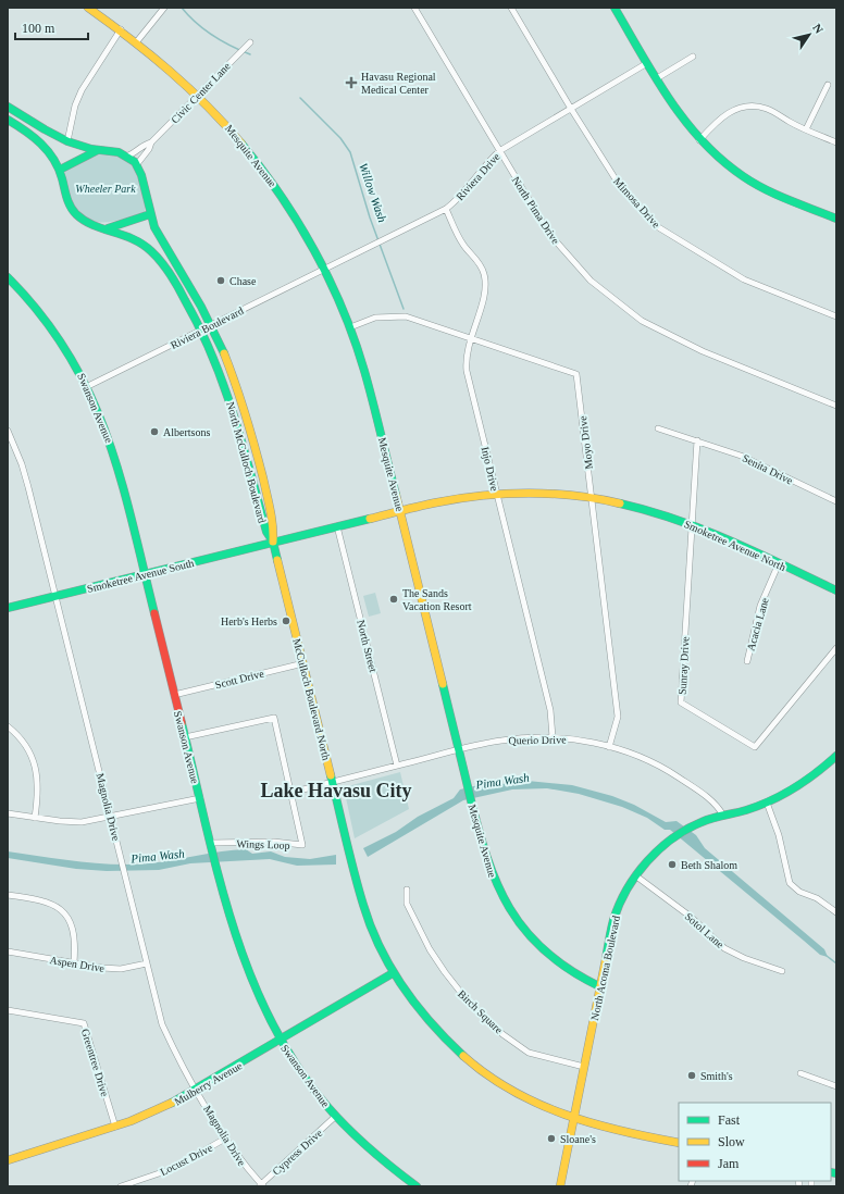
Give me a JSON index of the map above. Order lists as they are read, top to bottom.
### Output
{
  "streets": {
    "street": [
      "Civic Center Lane",
      "Mesquite Avenue",
      "Riviera Drive",
      "Mimosa Drive",
      "North Pima Drive",
      "Riviera Boulevard",
      "Swanson Avenue",
      "Moyo Drive",
      "North McCulloch Boulevard",
      "Injo Drive",
      "Senita Drive",
      "Smoketree Avenue North",
      "Smoketree Avenue South",
      "Acacia Lane",
      "North Street",
      "Sunray Drive",
      "Scott Drive",
      "McCulloch Boulevard North",
      "Querio Drive",
      "Magnolia Drive",
      "Wings Loop",
      "Sotol Lane",
      "Aspen Drive",
      "North Acoma Boulevard",
      "Birch Square",
      "Greentree Drive",
      "Mulberry Avenue",
      "Cypress Drive",
      "Locust Drive"
    ]
  },
  "crossings": [
    ["Civic Center Lane", "Mesquite Avenue"],
    ["Civic Center Lane", "North McCulloch Boulevard"],
    ["Mesquite Avenue", "Riviera Drive"],
    ["Mesquite Avenue", "Riviera Boulevard"],
    ["Mesquite Avenue", "Moyo Drive"],
    ["Mesquite Avenue", "Smoketree Avenue North"],
    ["Mesquite Avenue", "Querio Drive"],
    ["Mesquite Avenue", "North Acoma Boulevard"],
    ["Riviera Drive", "Mimosa Drive"],
    ["Riviera Drive", "North Pima Drive"],
    ["Riviera Drive", "Riviera Boulevard"],
    ["Riviera Drive", "Injo Drive"],
    ["Riviera Boulevard", "Swanson Avenue"],
    ["Riviera Boulevard", "North McCulloch Boulevard"],
    ["Swanson Avenue", "Smoketree Avenue South"],
    ["Swanson Avenue", "Scott Drive"],
    ["Swanson Avenue", "Wings Loop"],
    ["Swanson Avenue", "Mulberry Avenue"],
    ["Swanson Avenue", "Cypress Drive"],
    ["Moyo Drive", "Injo Drive"],
    ["Moyo Drive", "Smoketree Avenue North"],
    ["Moyo Drive", "Querio Drive"],
    ["North McCulloch Boulevard", "Smoketree Avenue North"],
    ["North McCulloch Boulevard", "Smoketree Avenue South"],
    ["North McCulloch Boulevard", "McCulloch Boulevard North"],
    ["Injo Drive", "Smoketree Avenue North"],
    ["Injo Drive", "Querio Drive"],
    ["Senita Drive", "Sunray Drive"],
    ["Smoketree Avenue North", "Smoketree Avenue South"],
    ["Smoketree Avenue North", "Acacia Lane"],
    ["Smoketree Avenue North", "North Street"],
    ["Smoketree Avenue North", "Sunray Drive"],
    ["Smoketree Avenue North", "McCulloch Boulevard North"],
    ["Smoketree Avenue South", "McCulloch Boulevard North"],
    ["Smoketree Avenue South", "Magnolia Drive"],
    ["North Street", "Querio Drive"],
    ["Scott Drive", "McCulloch Boulevard North"],
    ["McCulloch Boulevard North", "Querio Drive"],
    ["McCulloch Boulevard North", "North Acoma Boulevard"],
    ["McCulloch Boulevard North", "Mulberry Avenue"],
    ["Querio Drive", "Wings Loop"],
    ["Querio Drive", "North Acoma Boulevard"],
    ["Magnolia Drive", "Aspen Drive"],
    ["Magnolia Drive", "Mulberry Avenue"],
    ["Magnolia Drive", "Cypress Drive"],
    ["Magnolia Drive", "Locust Drive"],
    ["Sotol Lane", "North Acoma Boulevard"],
    ["North Acoma Boulevard", "Birch Square"],
    ["Greentree Drive", "Mulberry Avenue"]
  ],
  "districts": ["Lake Havasu City"],
  "water": ["Willow Wash", "Pima Wash"],
  "parks": ["Wheeler Park"],
  "places": {
    "health": ["Havasu Regional Medical Center"],
    "other": [
      "Chase",
      "Albertsons",
      "The Sands Vacation Resort",
      "Herb's Herbs",
      "Beth Shalom",
      "Smith's",
      "Sloane's"
    ]
  },
  "legend": ["Fast", "Slow", "Jam"],
  "scale_bar": "100 m",
  "north": "top right"
}
